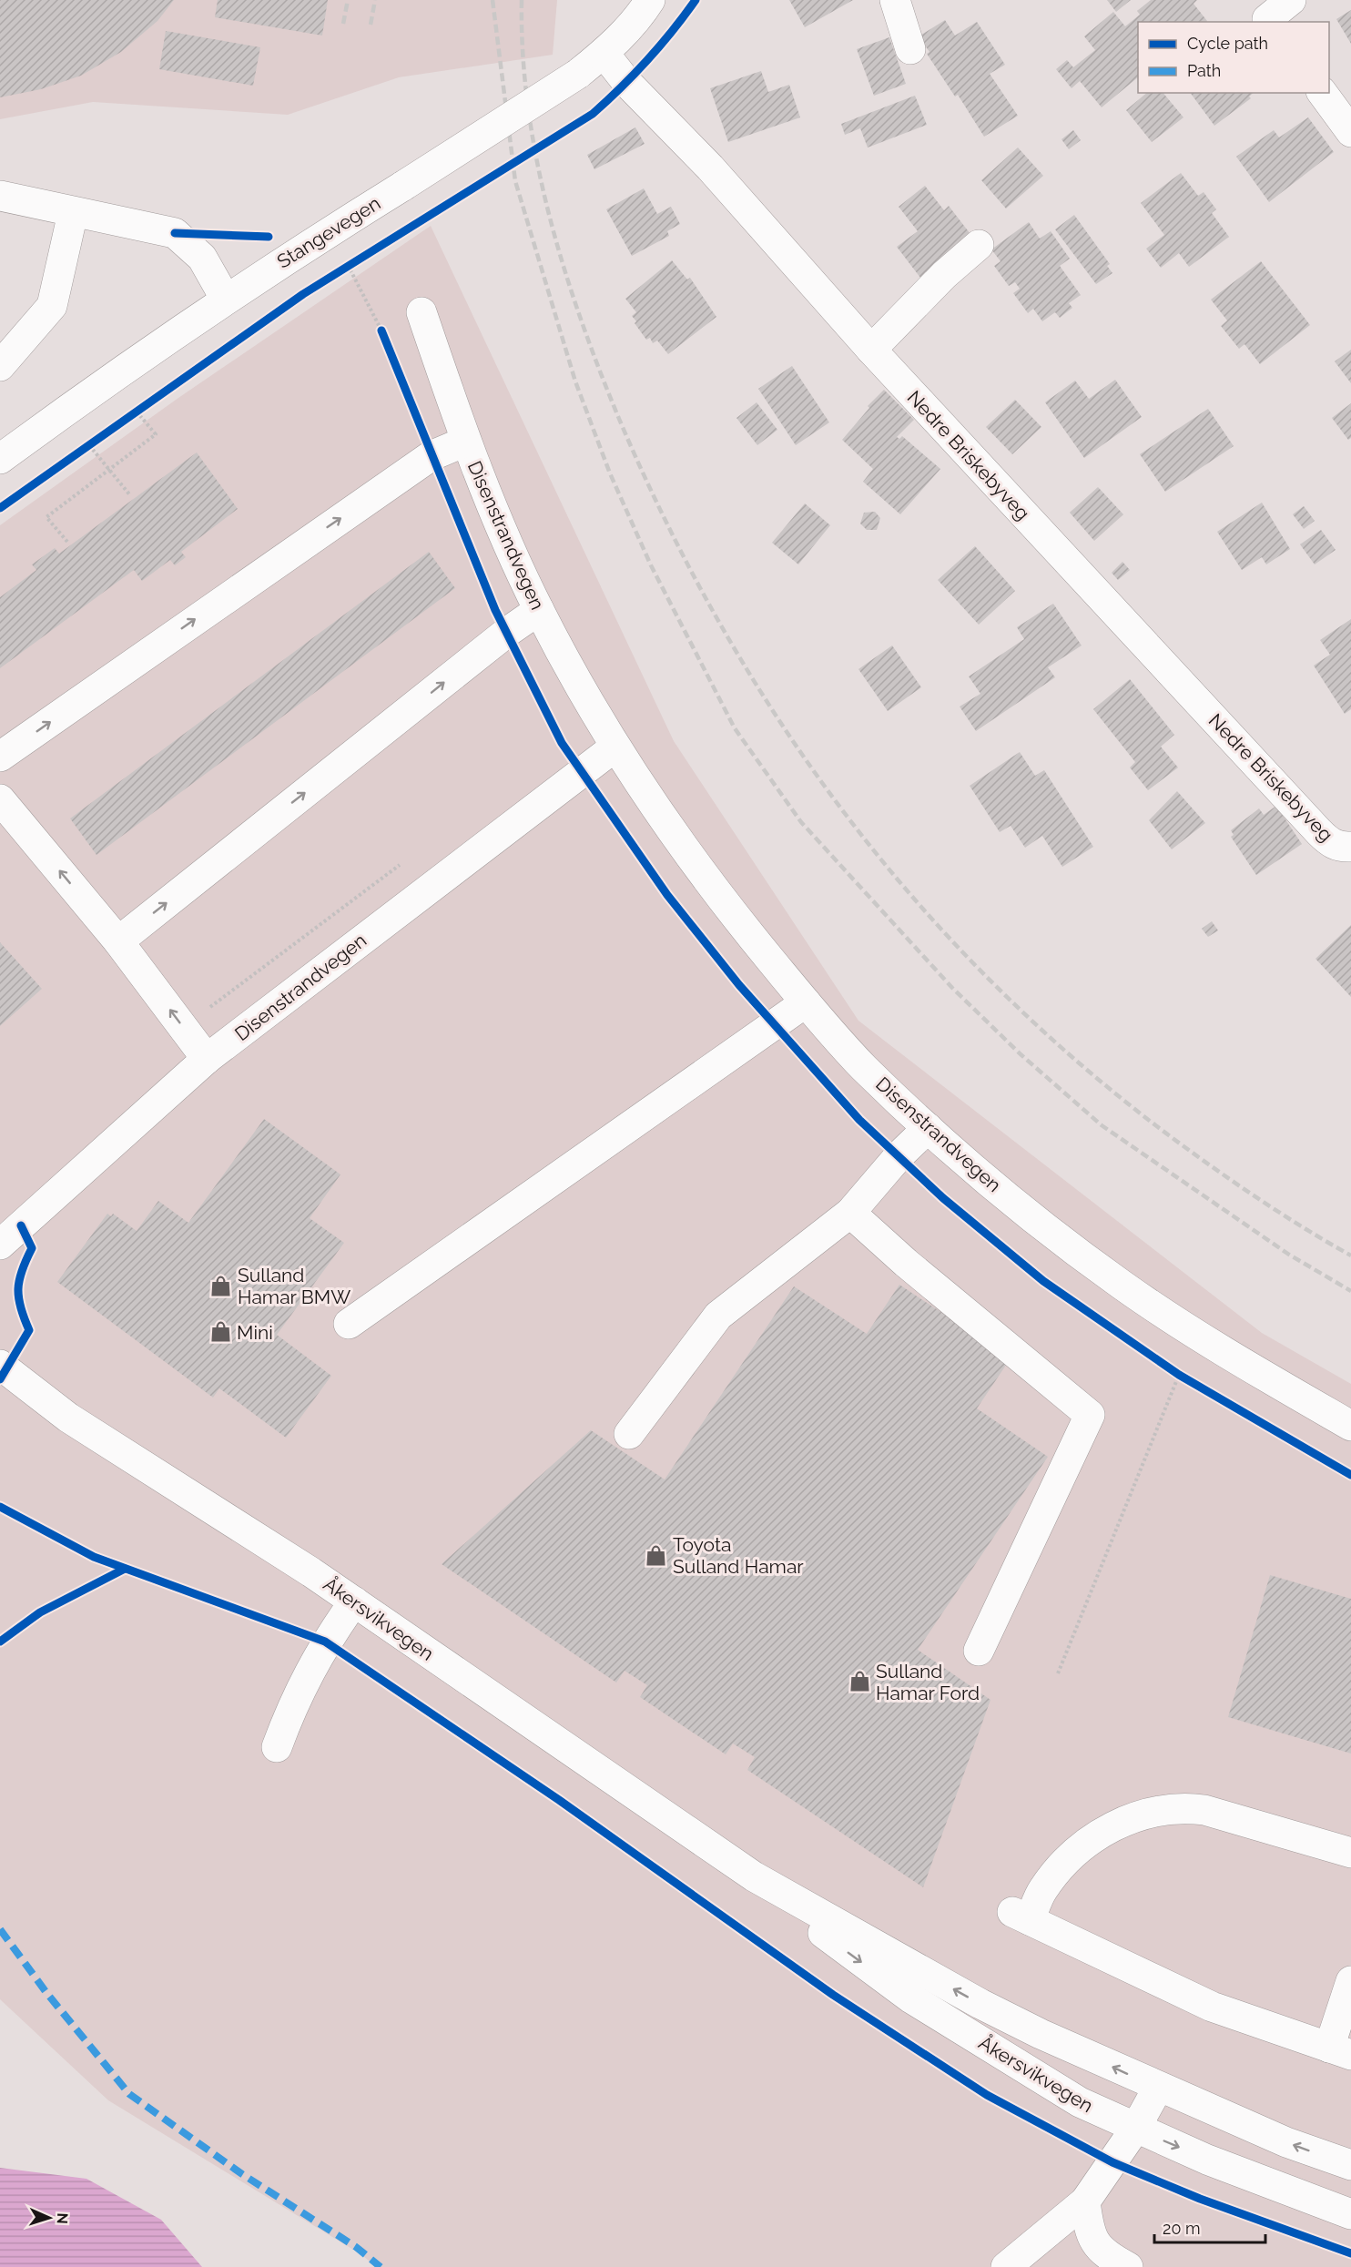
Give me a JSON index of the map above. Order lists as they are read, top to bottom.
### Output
{
  "streets": {
    "street": [
      "Stangevegen",
      "Nedre Briskebyveg",
      "Disenstrandvegen",
      "Åkersvikvegen"
    ]
  },
  "crossings": [
    ["Stangevegen", "Nedre Briskebyveg"]
  ],
  "places": {
    "shop": [
      "Sulland Hamar BMW",
      "Mini",
      "Toyota Sulland Hamar",
      "Sulland Hamar Ford"
    ]
  },
  "legend": ["Cycle path", "Path"],
  "scale_bar": "20 m",
  "north": "right"
}
